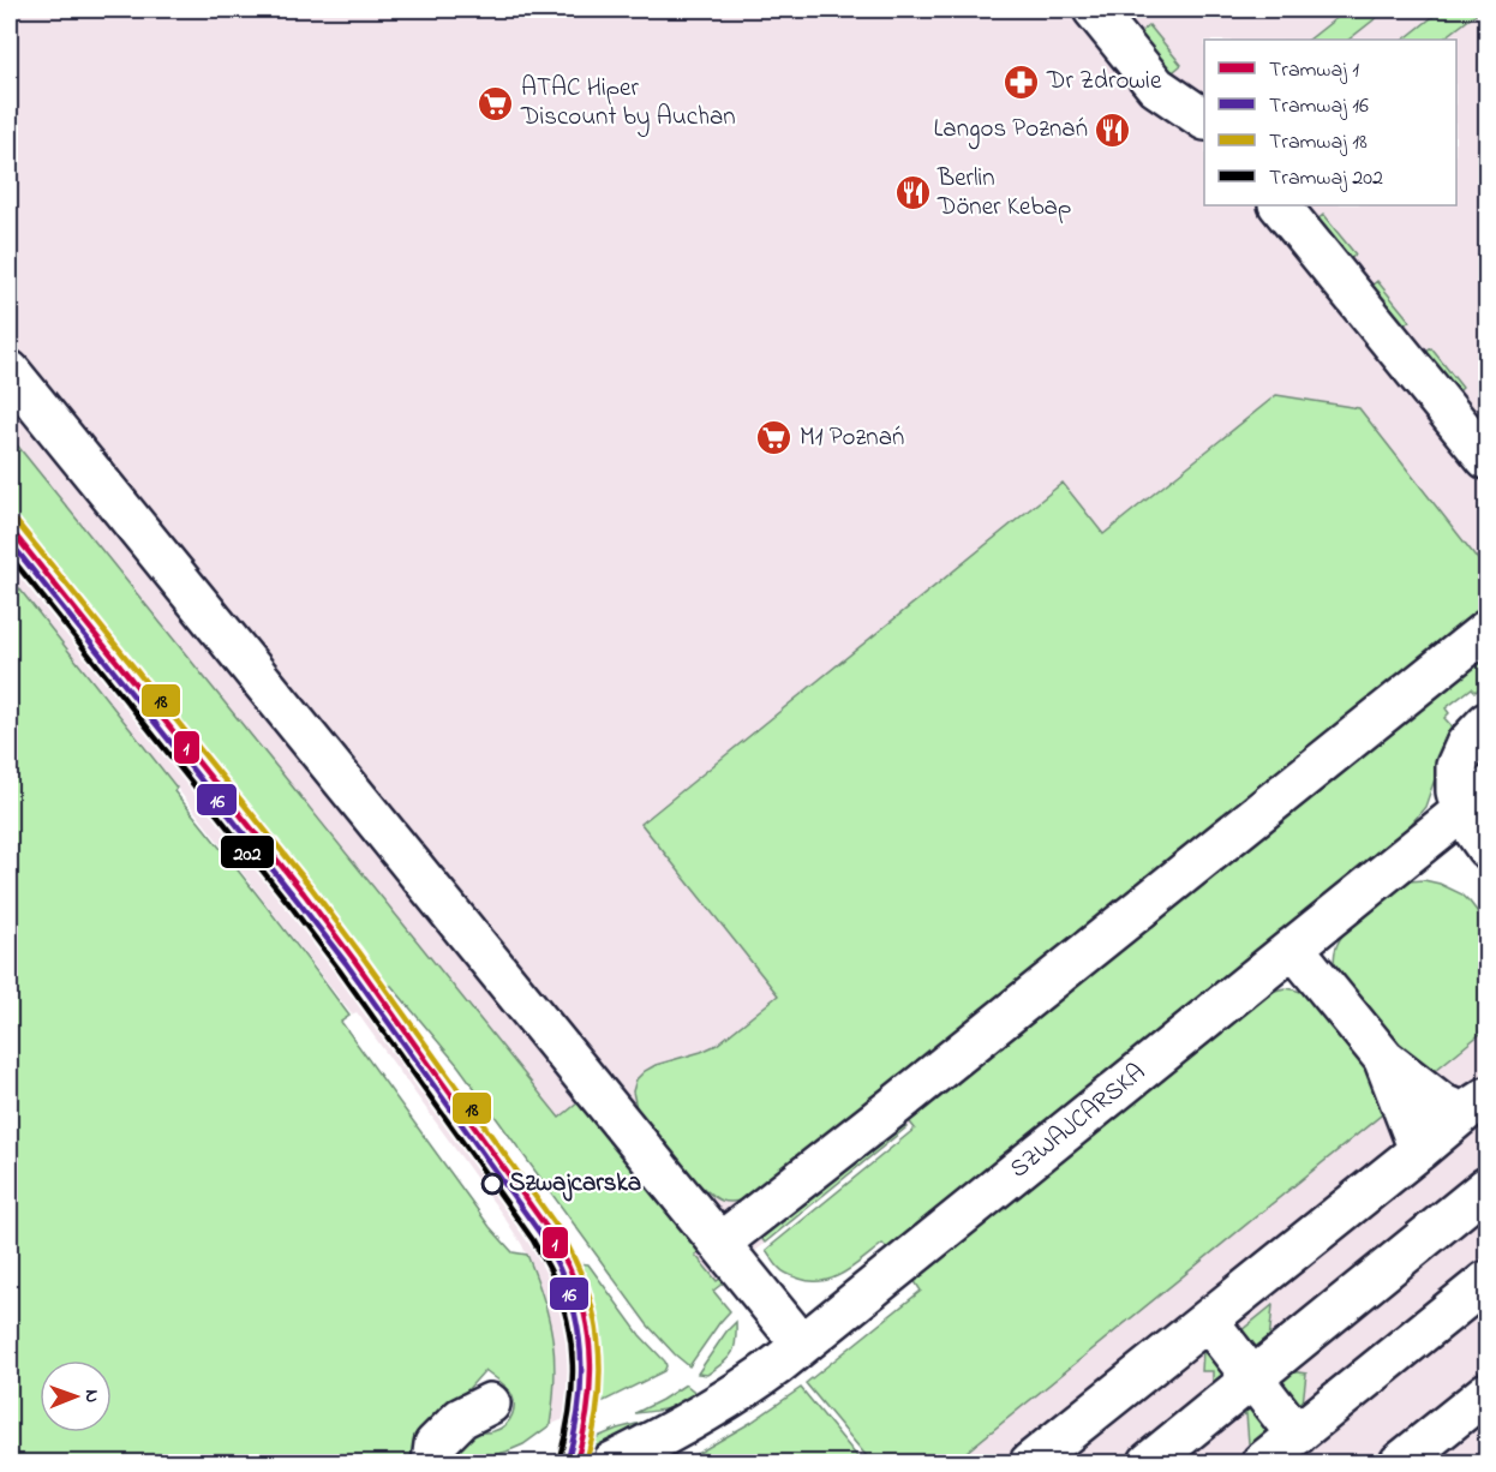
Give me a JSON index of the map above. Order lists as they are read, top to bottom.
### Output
{
  "streets": {
    "street": ["SZWAJCARSKA"]
  },
  "places": {
    "pharmacy": ["Dr Zdrowie"],
    "supermarket": ["ATAC Hiper Discount by Auchan", "M1 Poznań"],
    "restaurant": ["Langos Poznań", "Berlin Döner Kebap"],
    "other": ["Szwajcarska"]
  },
  "lines": [
    "tram line 18",
    "tram line 1",
    "tram line 16",
    "tram line 202"
  ],
  "legend": [
    "Tramwaj 1",
    "Tramwaj 16",
    "Tramwaj 18",
    "Tramwaj 202"
  ],
  "north": "right"
}
